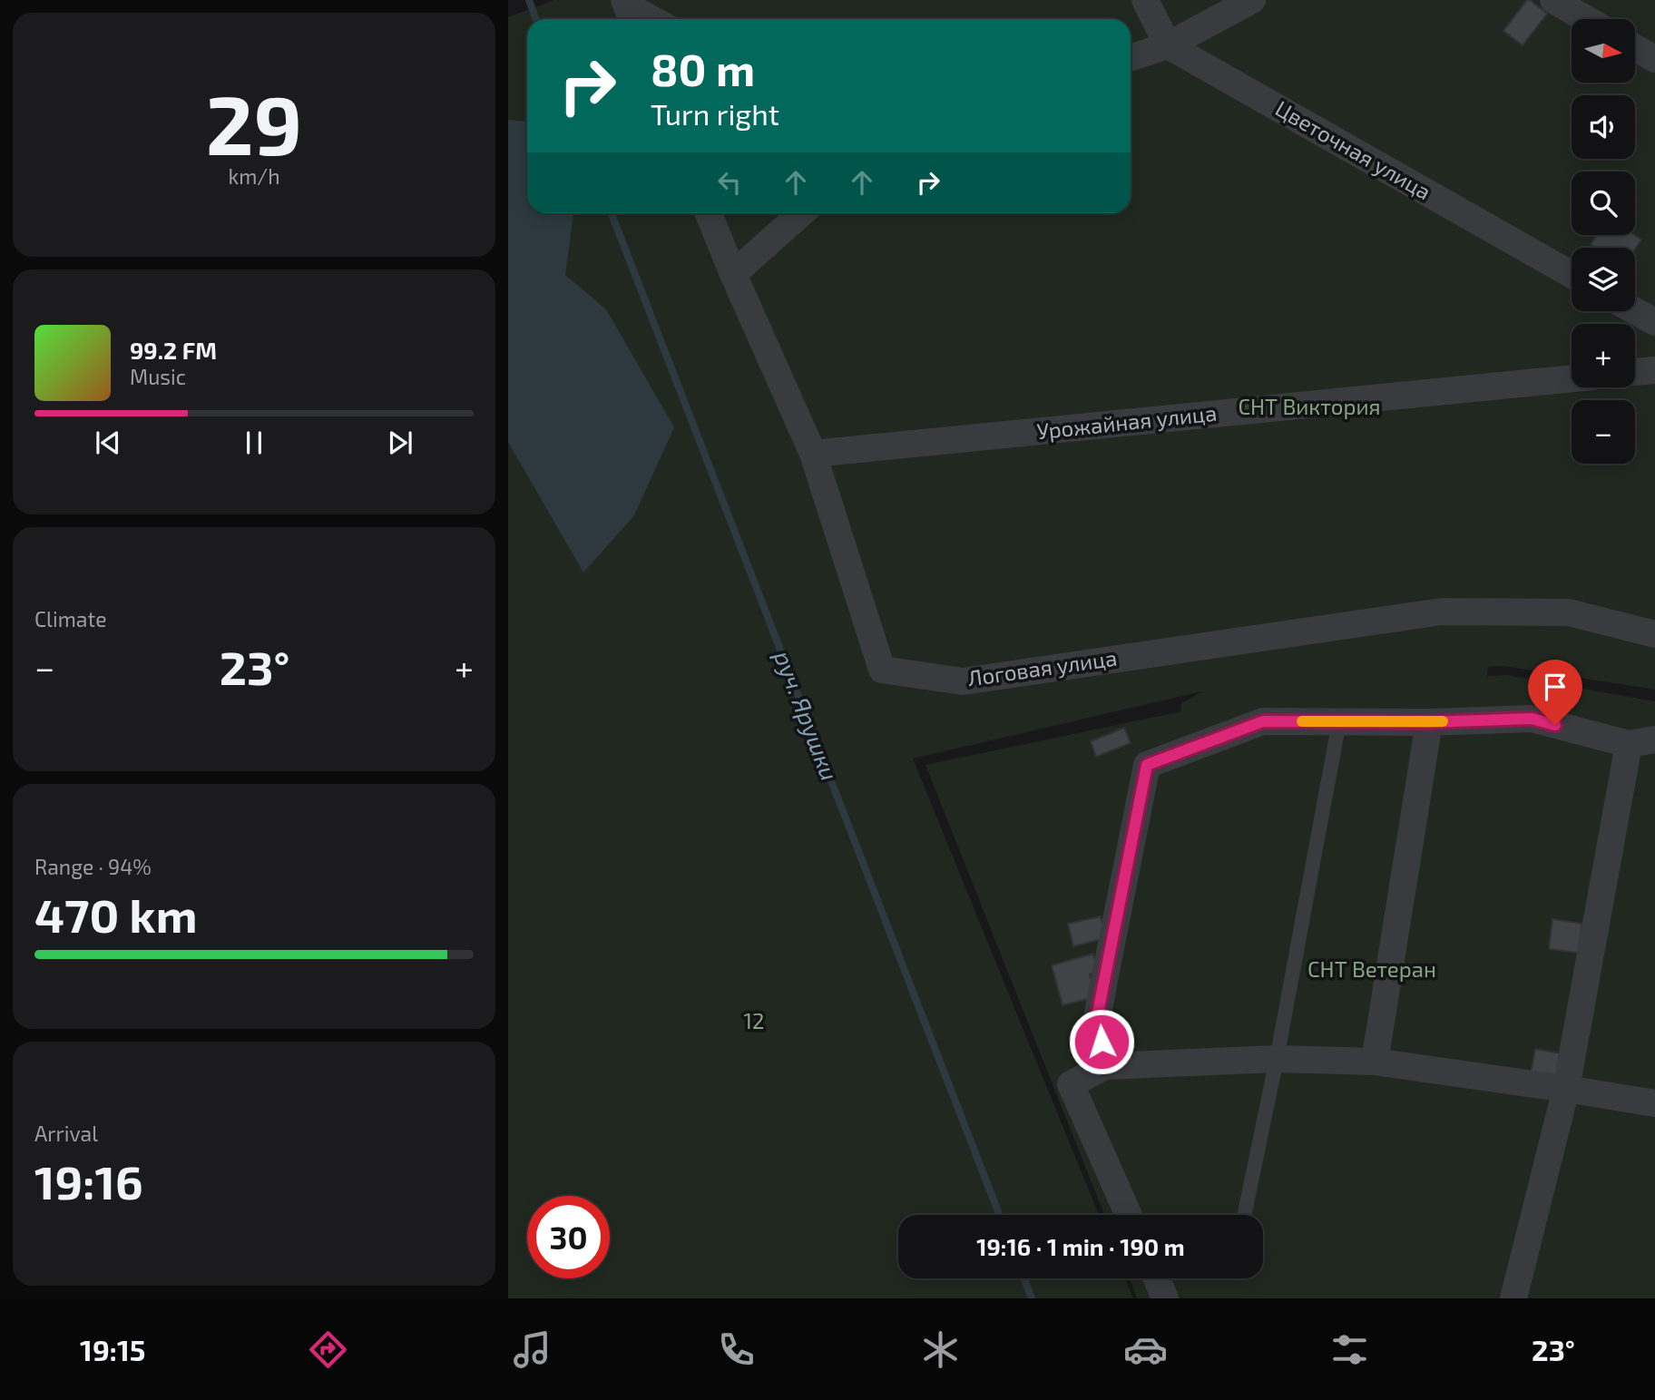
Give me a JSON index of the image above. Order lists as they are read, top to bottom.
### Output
{
  "streets": {
    "street": ["Цветочная улица", "Урожайная улица", "Логовая улица"]
  },
  "crossings": [
    ["Урожайная улица", "Логовая улица"]
  ],
  "water": ["руч. Ярушки"],
  "parks": ["СНТ Виктория", "СНТ Ветеран", "12"],
  "north": "right",
  "page": {
    "tile": [
      ["29", "km/h"],
      "Climate",
      ["Range · 94%", "470 km"],
      ["Arrival", "19:16"]
    ],
    "map_buttons": ["+", "−"],
    "turn": ["80 m", "Turn right"],
    "song": ["99.2 FM", "Music"],
    "heat": ["−", "23°", "+"],
    "limit": "30",
    "trip": "19:16 · 1 min · 190 m",
    "tabs": ["19:15", "23°"]
  }
}
